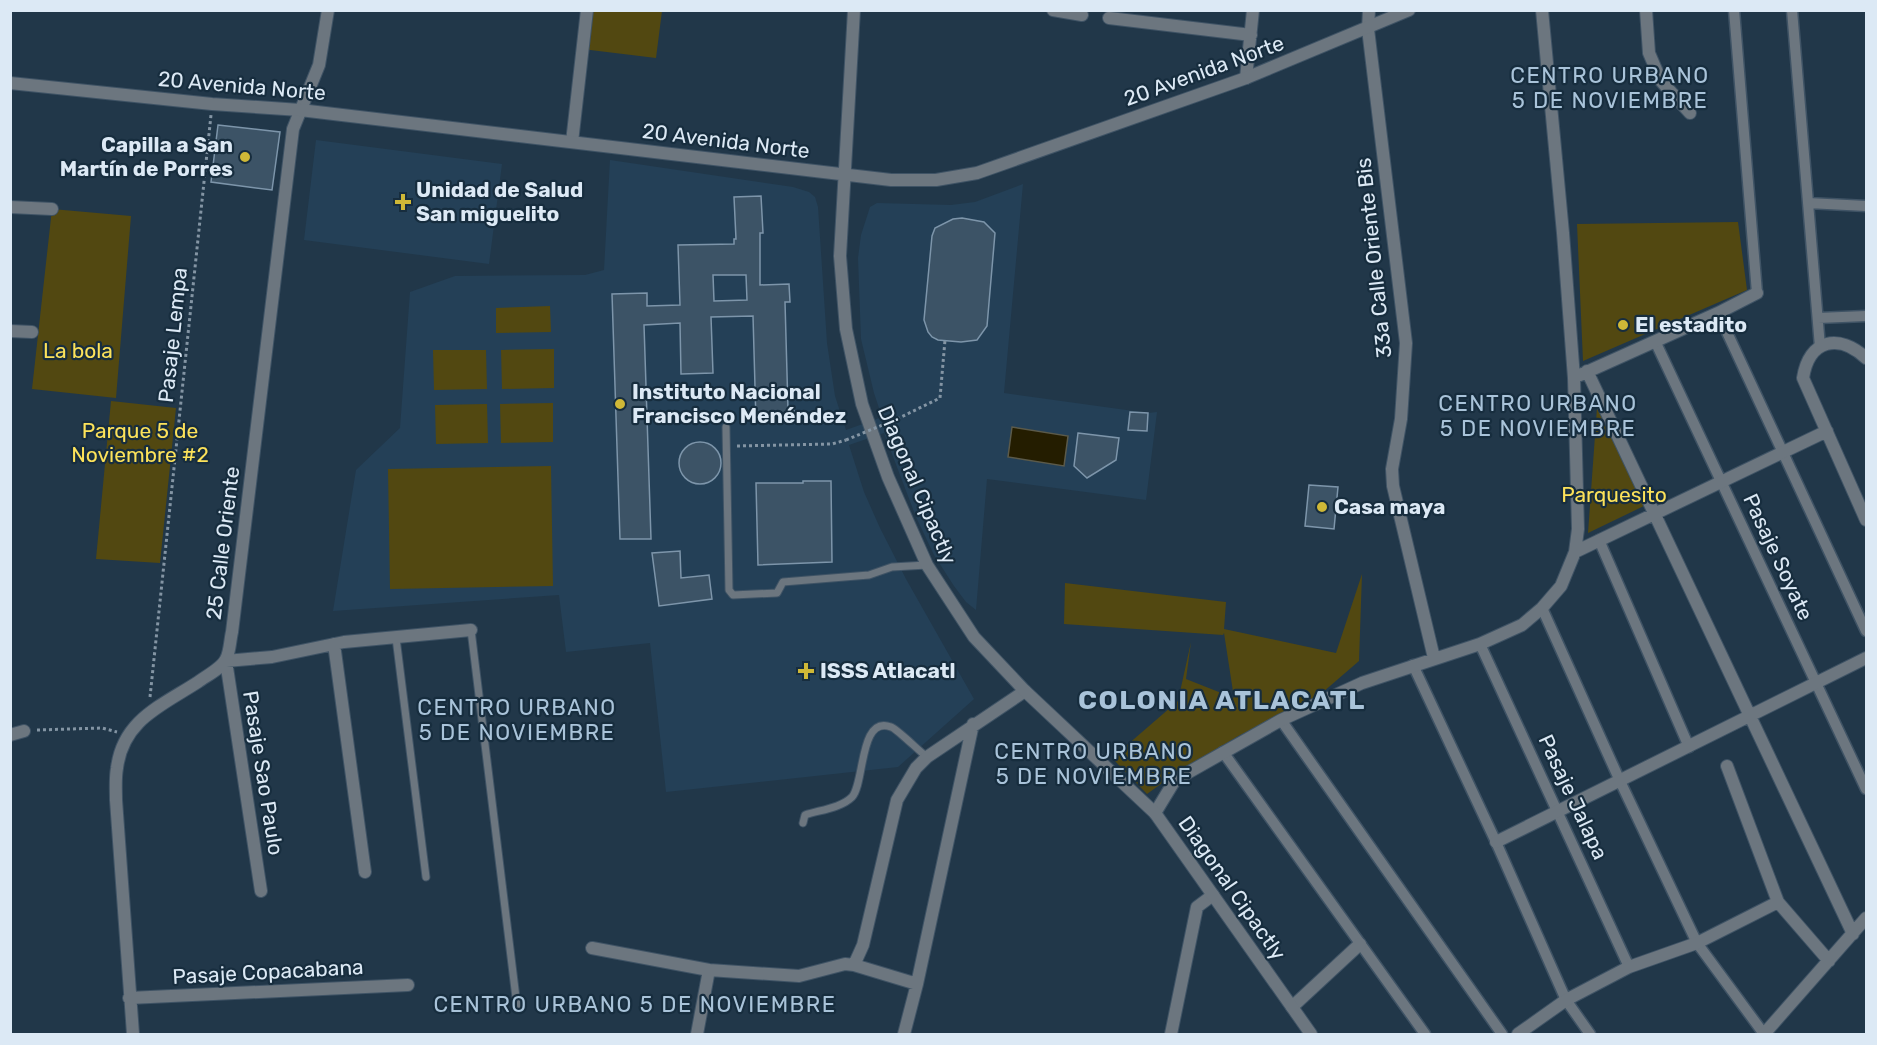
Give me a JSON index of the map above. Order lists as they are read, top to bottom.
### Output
{
  "streets": {
    "street": [
      "20 Avenida Norte",
      "33a Calle Oriente Bis",
      "Diagonal Cipactly",
      "25 Calle Oriente",
      "Pasaje Soyate",
      "Pasaje Sao Paulo",
      "Pasaje Jalapa",
      "Pasaje Copacabana"
    ],
    "path": ["Pasaje Lempa"]
  },
  "crossings": [
    ["20 Avenida Norte", "33a Calle Oriente Bis"],
    ["20 Avenida Norte", "Pasaje Lempa"],
    ["20 Avenida Norte", "Diagonal Cipactly"],
    ["20 Avenida Norte", "25 Calle Oriente"],
    ["25 Calle Oriente", "Pasaje Sao Paulo"]
  ],
  "districts": [
    "CENTRO URBANO 5 DE NOVIEMBRE",
    "CENTRO URBANO 5 DE NOVIEMBRE",
    "COLONIA ATLACATL",
    "CENTRO URBANO 5 DE NOVIEMBRE",
    "CENTRO URBANO 5 DE NOVIEMBRE",
    "CENTRO URBANO 5 DE NOVIEMBRE"
  ],
  "parks": ["La bola", "Parque 5 de Noviembre #2", "Parquesito"],
  "places": {
    "other": [
      "Capilla a San Martín de Porres",
      "El estadito",
      "Instituto Nacional Francisco Menéndez",
      "Casa maya"
    ],
    "health": ["Unidad de Salud San miguelito", "ISSS Atlacatl"]
  }
}
